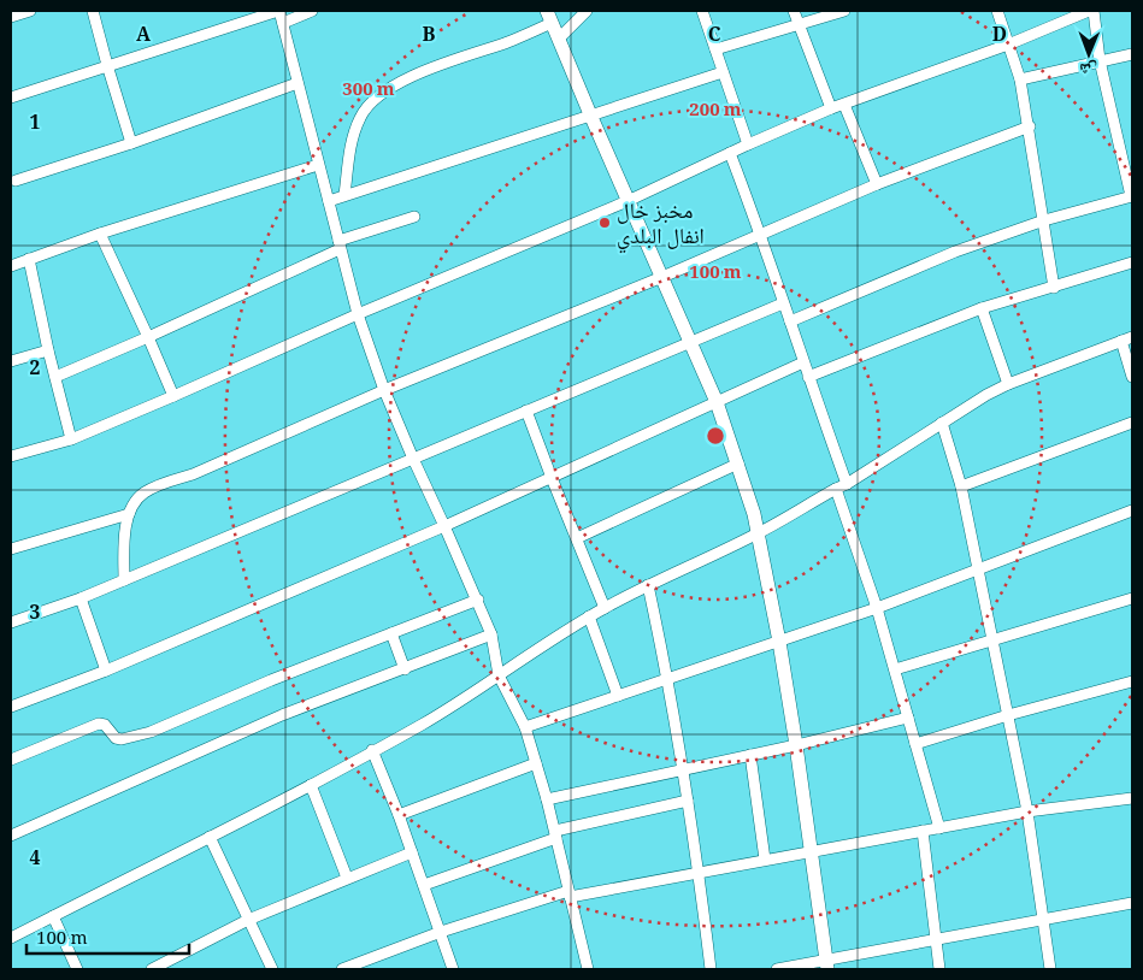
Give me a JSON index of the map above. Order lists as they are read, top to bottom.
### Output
{
  "places": ["مخبز خال انفال البلدي"],
  "scale_bar": "100 m",
  "north": "bottom",
  "grid": {
    "columns": [
      "A",
      "B",
      "C",
      "D"
    ],
    "rows": [
      "1",
      "2",
      "3",
      "4"
    ]
  },
  "rings": ["300 m", "200 m", "100 m"]
}
